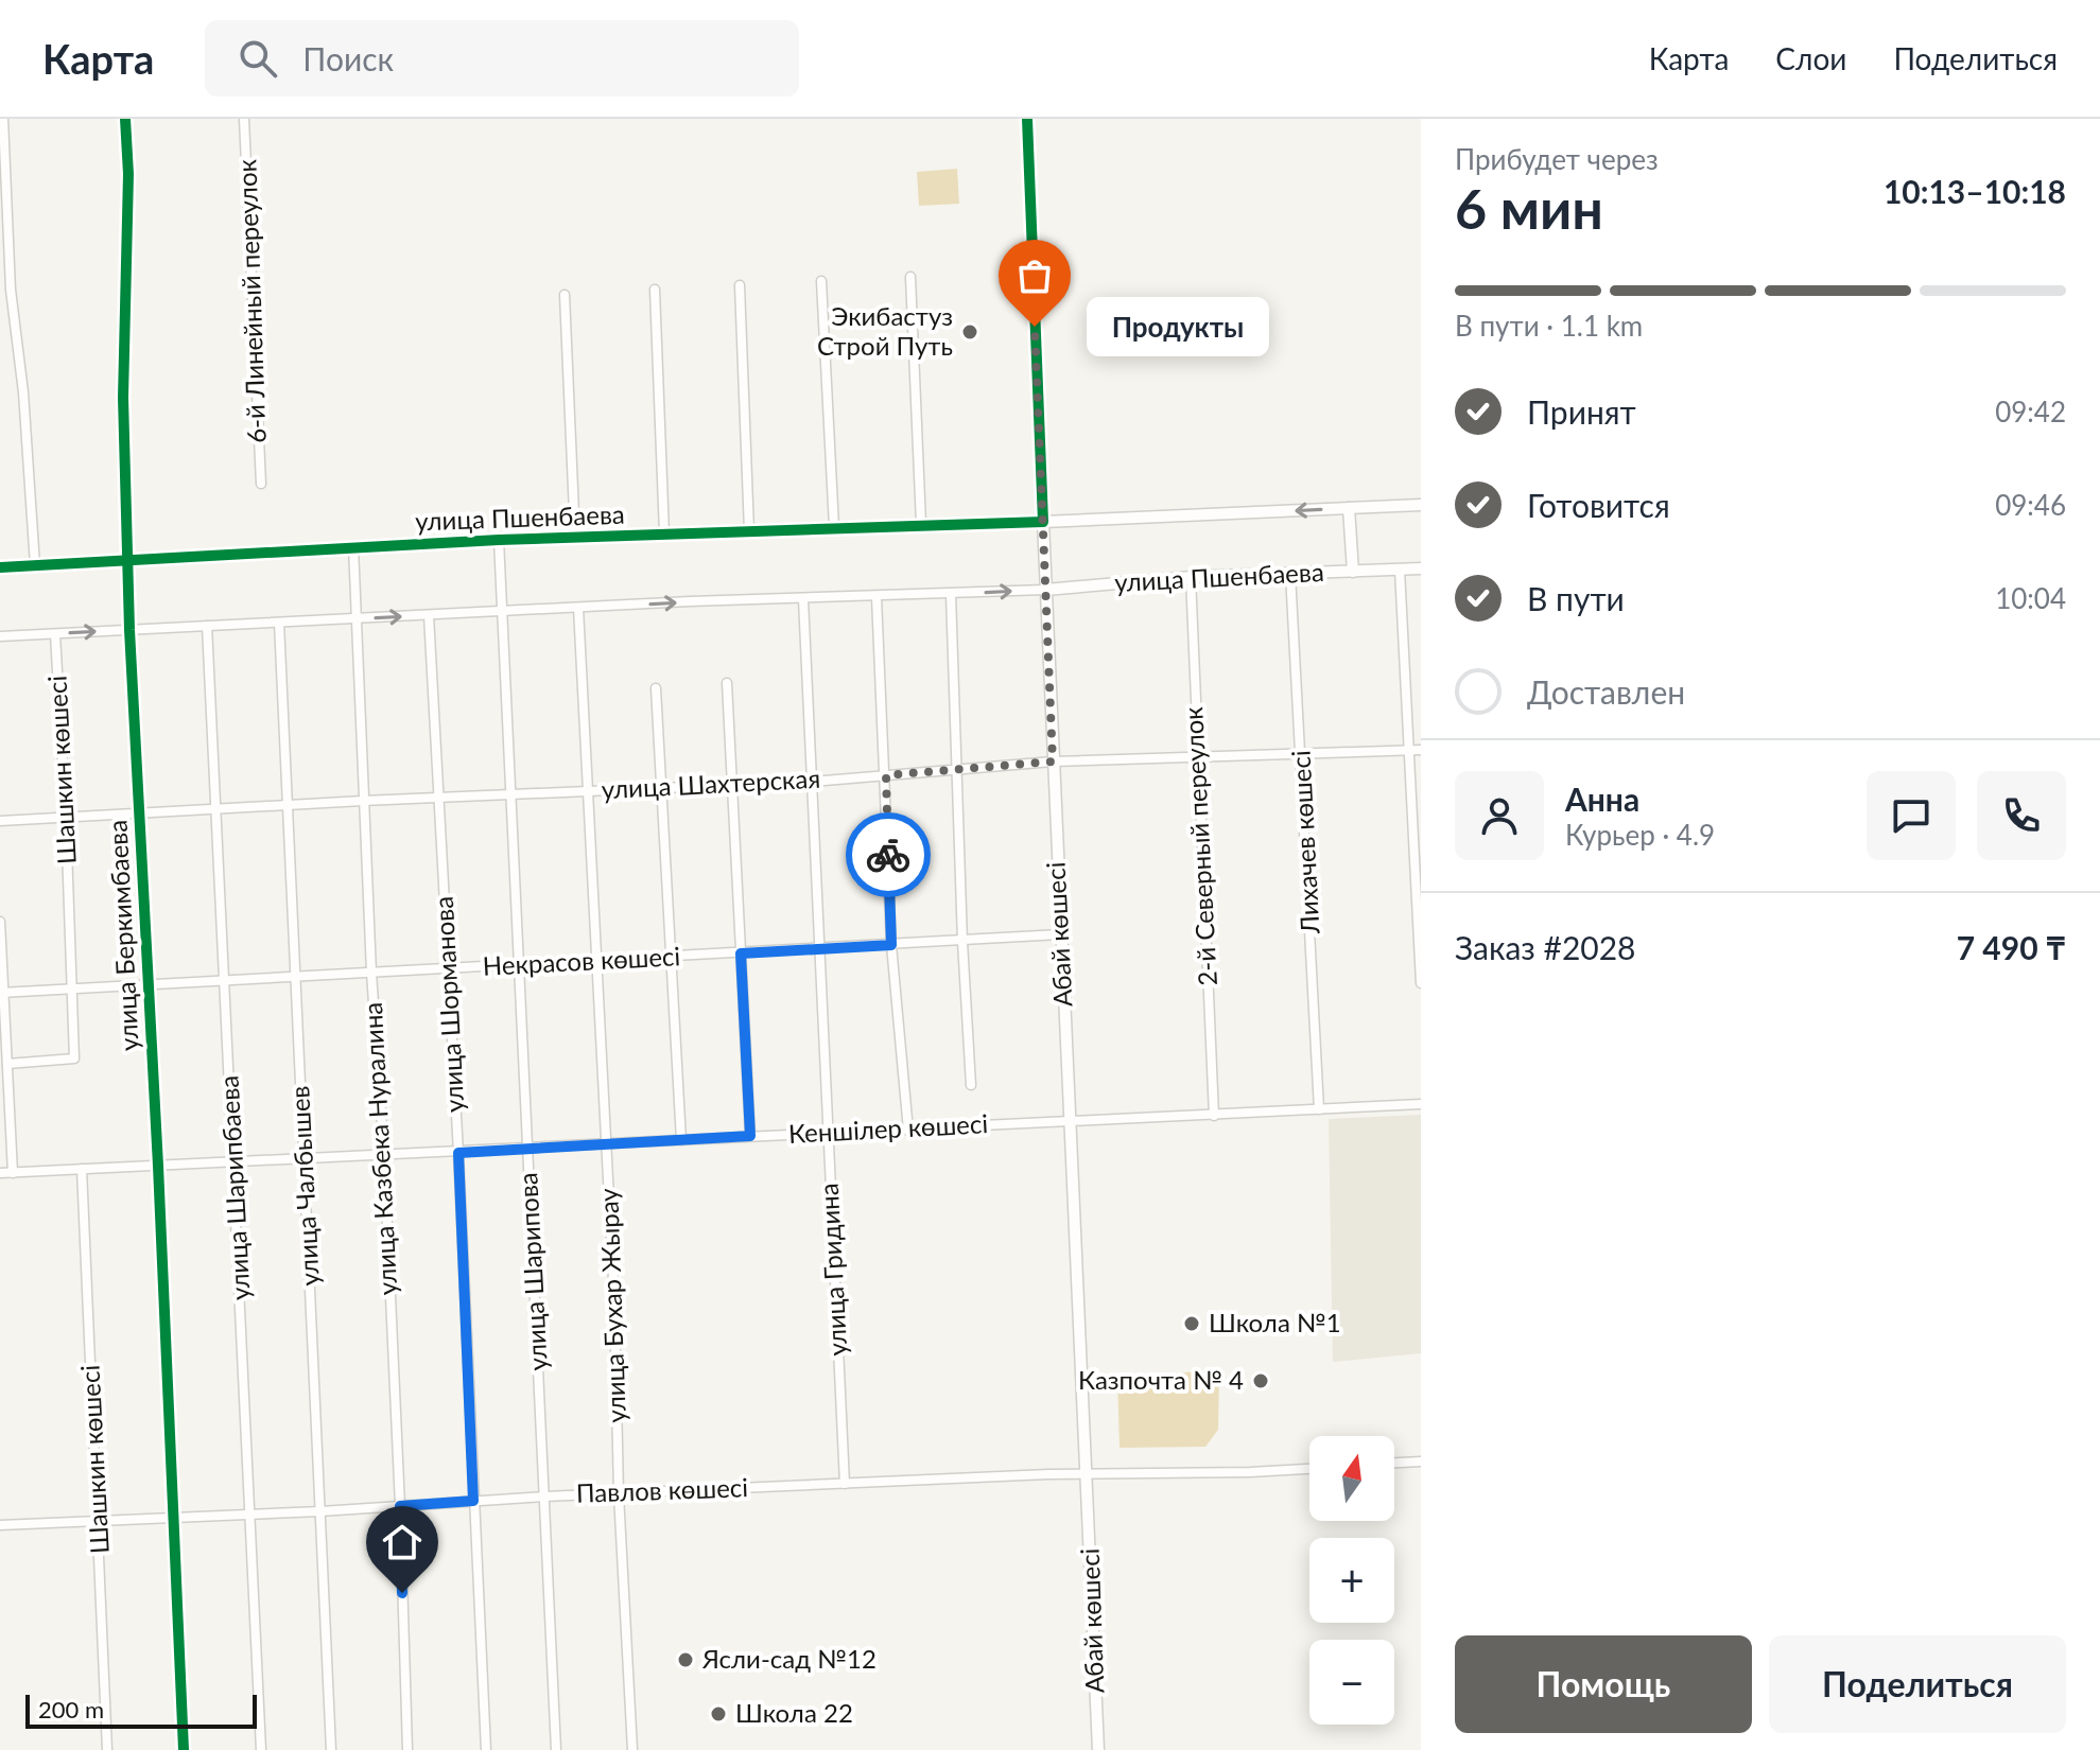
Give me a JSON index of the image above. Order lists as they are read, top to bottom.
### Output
{
  "streets": {
    "main road": ["улица Пшенбаева", "Абай көшесі"],
    "street": [
      "6-й Линейный переулок",
      "Шашкин көшесі",
      "улица Шахтерская",
      "Лихачев көшесі",
      "2-й Северный переулок",
      "улица Беркимбаева",
      "Некрасов көшесі",
      "улица Шорманова",
      "Кеншілер көшесі",
      "улица Казбека Нуралина",
      "улица Чалбышев",
      "улица Шарипбаева",
      "улица Гридина",
      "улица Шарипова",
      "улица Бухар Жырау",
      "Павлов көшесі"
    ]
  },
  "crossings": [
    ["улица Пшенбаева", "Шашкин көшесі"],
    ["улица Пшенбаева", "Лихачев көшесі"],
    ["улица Пшенбаева", "2-й Северный переулок"],
    ["улица Пшенбаева", "Абай көшесі"],
    ["улица Пшенбаева", "улица Беркимбаева"],
    ["улица Пшенбаева", "улица Шорманова"],
    ["улица Пшенбаева", "улица Казбека Нуралина"],
    ["улица Пшенбаева", "улица Чалбышев"],
    ["улица Пшенбаева", "улица Шарипбаева"],
    ["улица Пшенбаева", "улица Гридина"],
    ["улица Пшенбаева", "улица Шарипова"],
    ["улица Пшенбаева", "улица Бухар Жырау"],
    ["Шашкин көшесі", "улица Шахтерская"],
    ["Шашкин көшесі", "Некрасов көшесі"],
    ["Шашкин көшесі", "Кеншілер көшесі"],
    ["Шашкин көшесі", "Павлов көшесі"],
    ["улица Шахтерская", "Лихачев көшесі"],
    ["улица Шахтерская", "2-й Северный переулок"],
    ["улица Шахтерская", "Абай көшесі"],
    ["улица Шахтерская", "улица Беркимбаева"],
    ["улица Шахтерская", "улица Шорманова"],
    ["улица Шахтерская", "улица Казбека Нуралина"],
    ["улица Шахтерская", "улица Чалбышев"],
    ["улица Шахтерская", "улица Шарипбаева"],
    ["улица Шахтерская", "улица Гридина"],
    ["улица Шахтерская", "улица Шарипова"],
    ["улица Шахтерская", "улица Бухар Жырау"],
    ["Лихачев көшесі", "Кеншілер көшесі"],
    ["2-й Северный переулок", "Кеншілер көшесі"],
    ["Абай көшесі", "Некрасов көшесі"],
    ["Абай көшесі", "Кеншілер көшесі"],
    ["Абай көшесі", "Павлов көшесі"],
    ["улица Беркимбаева", "Некрасов көшесі"],
    ["улица Беркимбаева", "Кеншілер көшесі"],
    ["улица Беркимбаева", "Павлов көшесі"],
    ["Некрасов көшесі", "улица Шорманова"],
    ["Некрасов көшесі", "улица Казбека Нуралина"],
    ["Некрасов көшесі", "улица Чалбышев"],
    ["Некрасов көшесі", "улица Шарипбаева"],
    ["Некрасов көшесі", "улица Гридина"],
    ["Некрасов көшесі", "улица Шарипова"],
    ["Некрасов көшесі", "улица Бухар Жырау"],
    ["улица Шорманова", "Кеншілер көшесі"],
    ["улица Шорманова", "Павлов көшесі"],
    ["Кеншілер көшесі", "улица Казбека Нуралина"],
    ["Кеншілер көшесі", "улица Чалбышев"],
    ["Кеншілер көшесі", "улица Шарипбаева"],
    ["Кеншілер көшесі", "улица Гридина"],
    ["Кеншілер көшесі", "улица Шарипова"],
    ["Кеншілер көшесі", "улица Бухар Жырау"],
    ["улица Казбека Нуралина", "Павлов көшесі"],
    ["улица Чалбышев", "Павлов көшесі"],
    ["улица Шарипбаева", "Павлов көшесі"],
    ["улица Гридина", "Павлов көшесі"],
    ["улица Шарипова", "Павлов көшесі"],
    ["улица Бухар Жырау", "Павлов көшесі"]
  ],
  "places": [
    "Продукты",
    "Экибастуз Строй Путь",
    "Школа №1",
    "Казпочта № 4",
    "Ясли-сад №12",
    "Школа 22"
  ],
  "scale_bar": "200 m",
  "north": "top",
  "page": {
    "header": "Карта",
    "search": "Поиск",
    "nav": ["Карта", "Слои", "Поделиться"],
    "heading": ["6 мин", "Прибудет через", "10:13–10:18"],
    "panel": [
      "Анна",
      "Курьер · 4.9",
      "Заказ #2028",
      "7 490 ₸"
    ],
    "bar": "В пути · 1.1 km",
    "bubble": "Продукты",
    "list": [
      ["Принят", "09:42"],
      ["Готовится", "09:46"],
      ["В пути", "10:04"],
      "Доставлен"
    ],
    "map_buttons": ["+", "−"],
    "buttons": ["Помощь", "Поделиться"],
    "scale": "200 m"
  }
}
